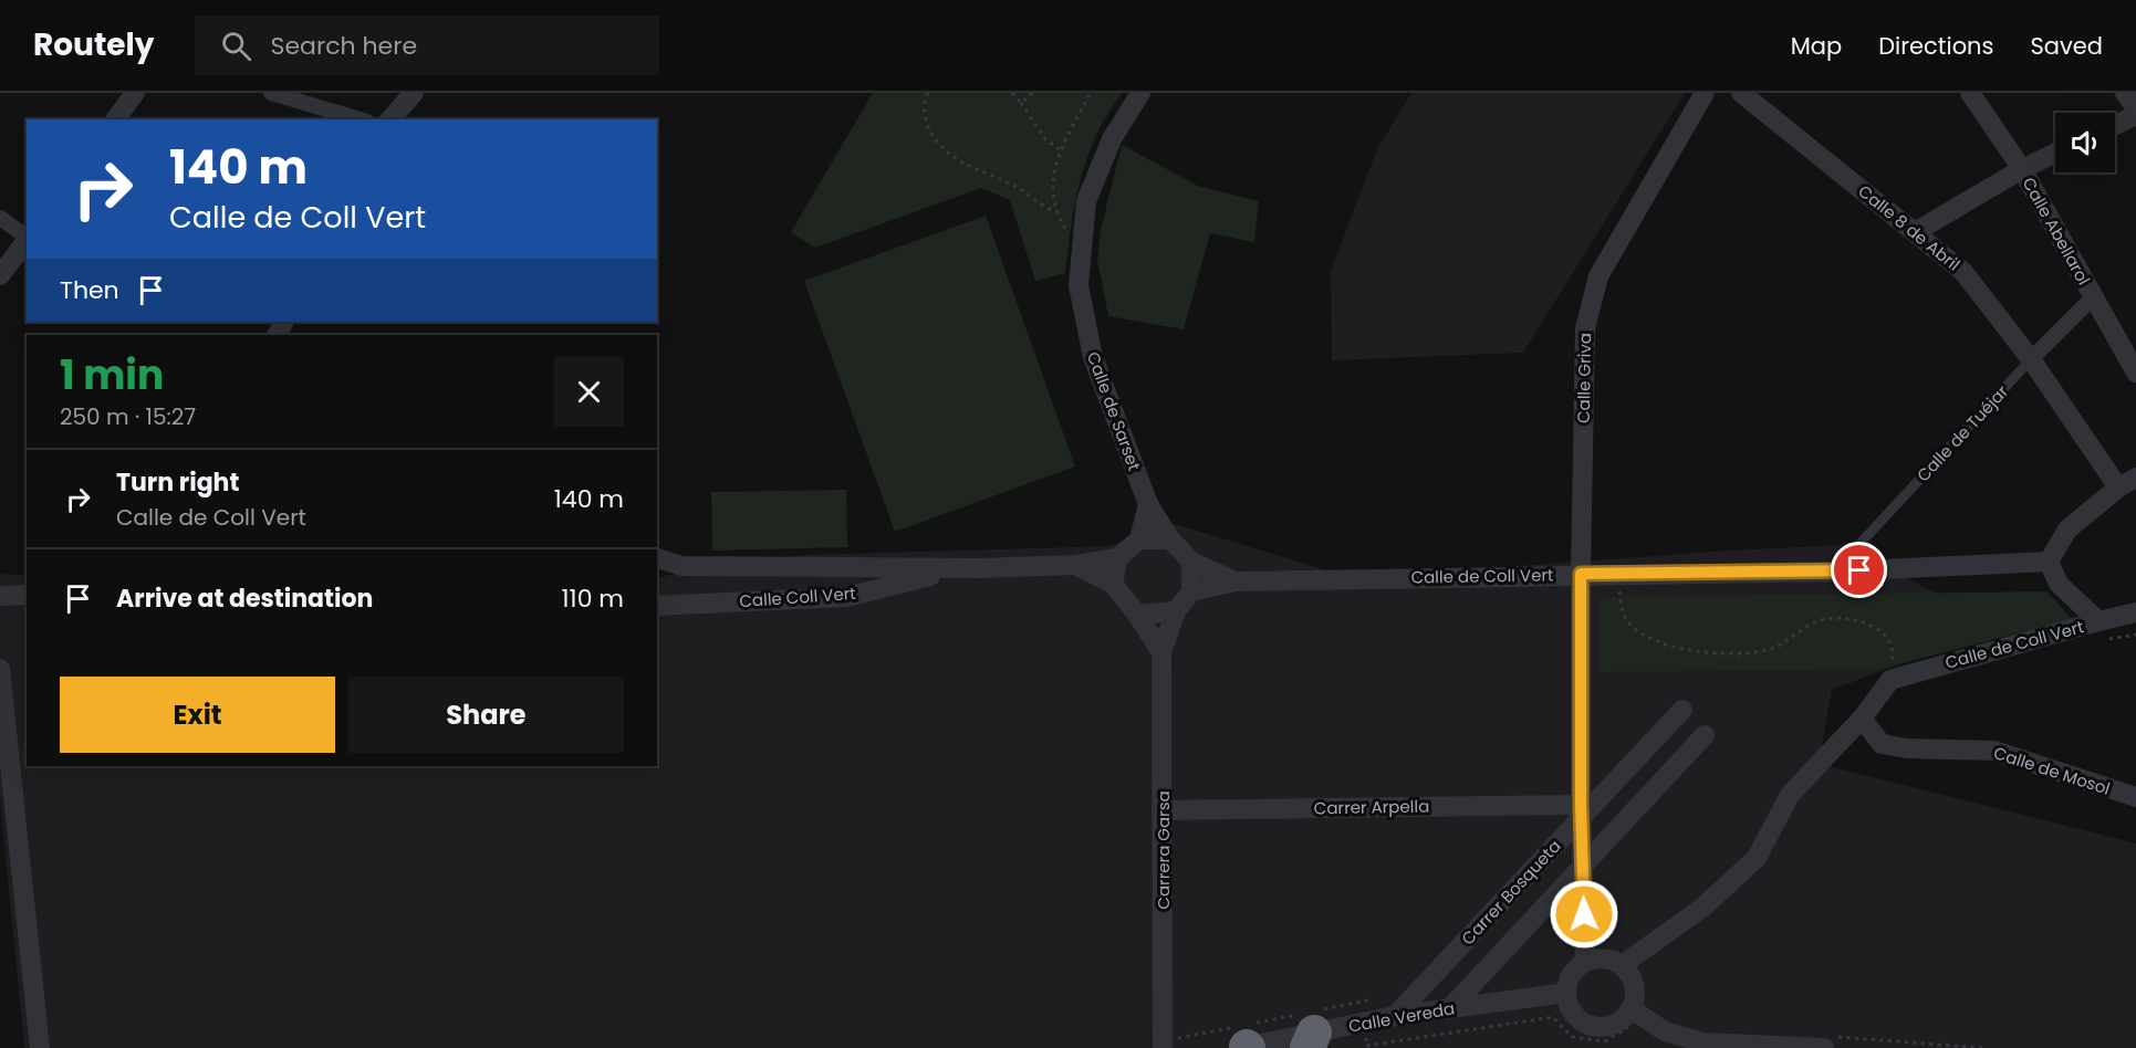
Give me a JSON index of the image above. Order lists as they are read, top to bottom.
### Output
{
  "streets": {
    "street": [
      "Calle 8 de Abril",
      "Calle Abellarol",
      "Calle Griva",
      "Calle de Sarset",
      "Calle de Tuéjar",
      "Calle de Coll Vert",
      "Calle Coll Vert",
      "Calle de Mosol",
      "Carrer Arpella",
      "Carrera Garsa",
      "Carrer Bosqueta",
      "Calle Vereda"
    ]
  },
  "crossings": [
    ["Calle 8 de Abril", "Calle de Tuéjar"],
    ["Calle Abellarol", "Calle de Tuéjar"],
    ["Calle Griva", "Calle de Coll Vert"],
    ["Calle Griva", "Carrer Arpella"],
    ["Calle Griva", "Carrer Bosqueta"],
    ["Calle Griva", "Calle Vereda"],
    ["Calle de Sarset", "Calle de Coll Vert"],
    ["Calle de Sarset", "Calle Coll Vert"],
    ["Calle de Sarset", "Carrera Garsa"],
    ["Calle de Tuéjar", "Calle de Coll Vert"],
    ["Calle de Coll Vert", "Calle Coll Vert"],
    ["Calle de Coll Vert", "Carrera Garsa"],
    ["Calle Coll Vert", "Carrera Garsa"],
    ["Carrer Arpella", "Carrera Garsa"],
    ["Carrer Arpella", "Carrer Bosqueta"],
    ["Carrer Bosqueta", "Calle Vereda"]
  ],
  "page": {
    "header": "Routely",
    "search": "Search here",
    "nav": ["Map", "Directions", "Saved"],
    "turn": ["140 m", "Calle de Coll Vert"],
    "then": "Then",
    "heading": ["1 min", "250 m · 15:27"],
    "list": [
      {
        "name": "Turn right",
        "note": "Calle de Coll Vert",
        "value": "140 m"
      },
      {
        "name": "Arrive at destination",
        "value": "110 m"
      }
    ],
    "buttons": ["Exit", "Share"]
  }
}
